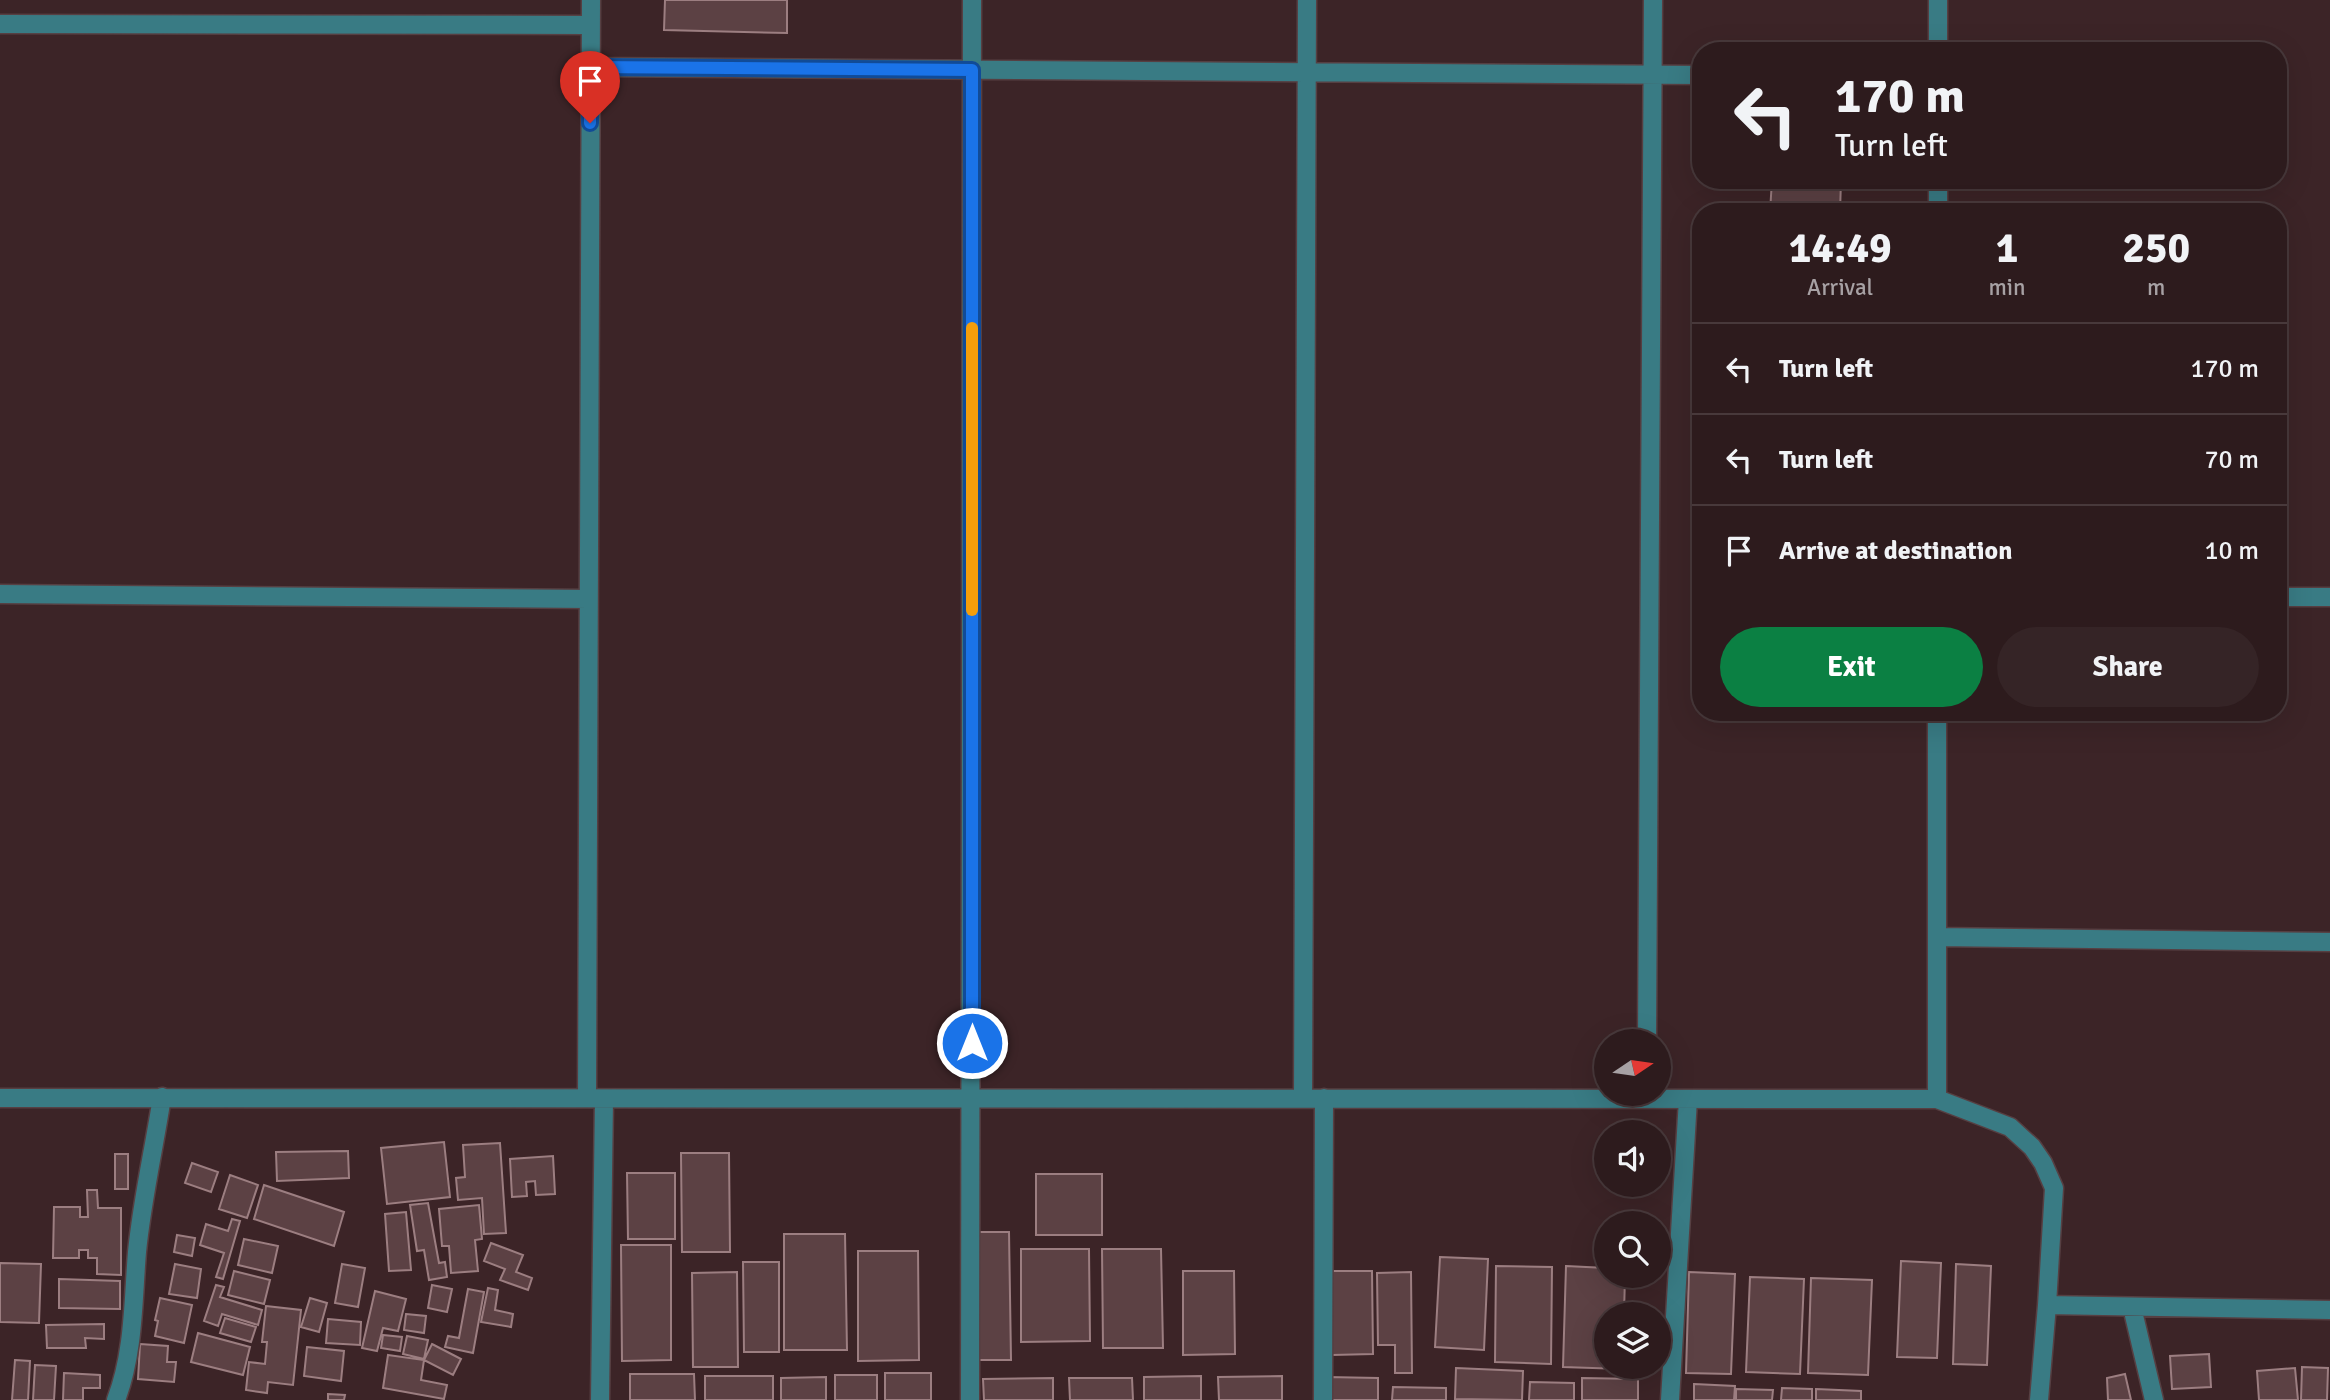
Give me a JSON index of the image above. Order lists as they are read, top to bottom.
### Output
{
  "north": "right",
  "page": {
    "turn": ["170 m", "Turn left"],
    "eta": [
      "14:49",
      "Arrival",
      "1",
      "min",
      "250",
      "m"
    ],
    "list": [
      {
        "name": "Turn left",
        "value": "170 m"
      },
      {
        "name": "Turn left",
        "value": "70 m"
      },
      {
        "name": "Arrive at destination",
        "value": "10 m"
      }
    ],
    "buttons": ["Exit", "Share"]
  }
}
